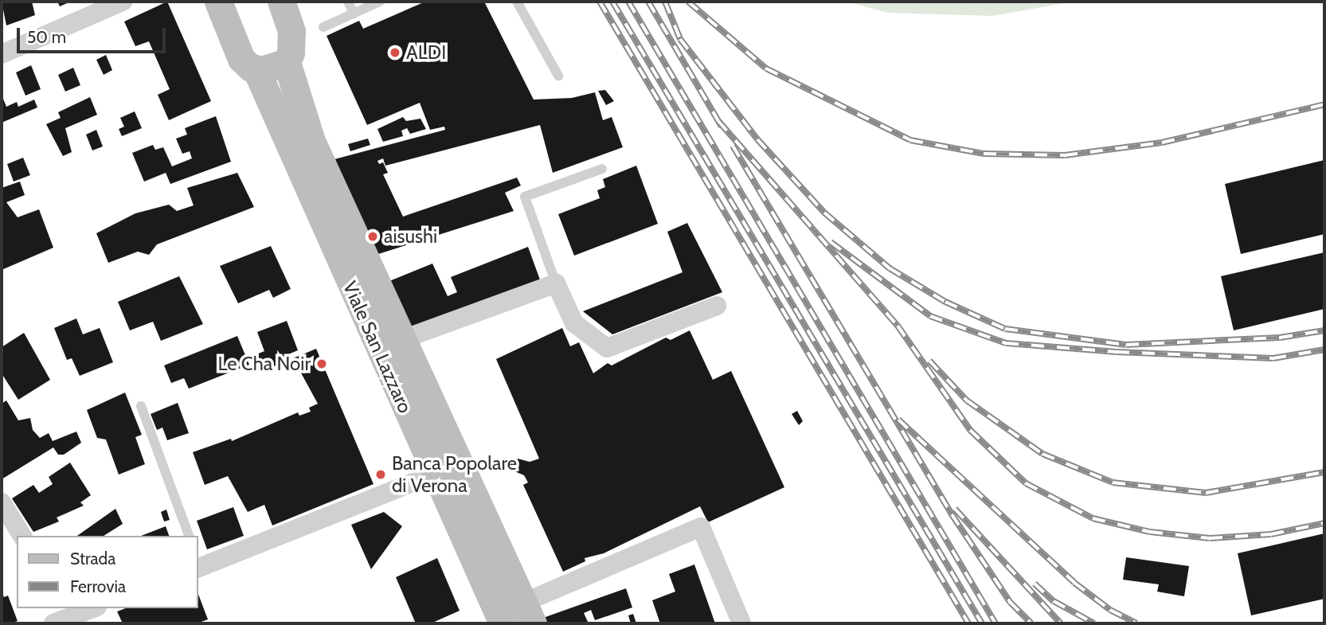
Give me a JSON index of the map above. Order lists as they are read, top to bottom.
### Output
{
  "streets": {
    "main road": ["Viale San Lazzaro"]
  },
  "places": [
    "ALDI",
    "aisushi",
    "Le Cha Noir",
    "Banca Popolare di Verona"
  ],
  "legend": ["Strada", "Ferrovia"],
  "scale_bar": "50 m"
}
